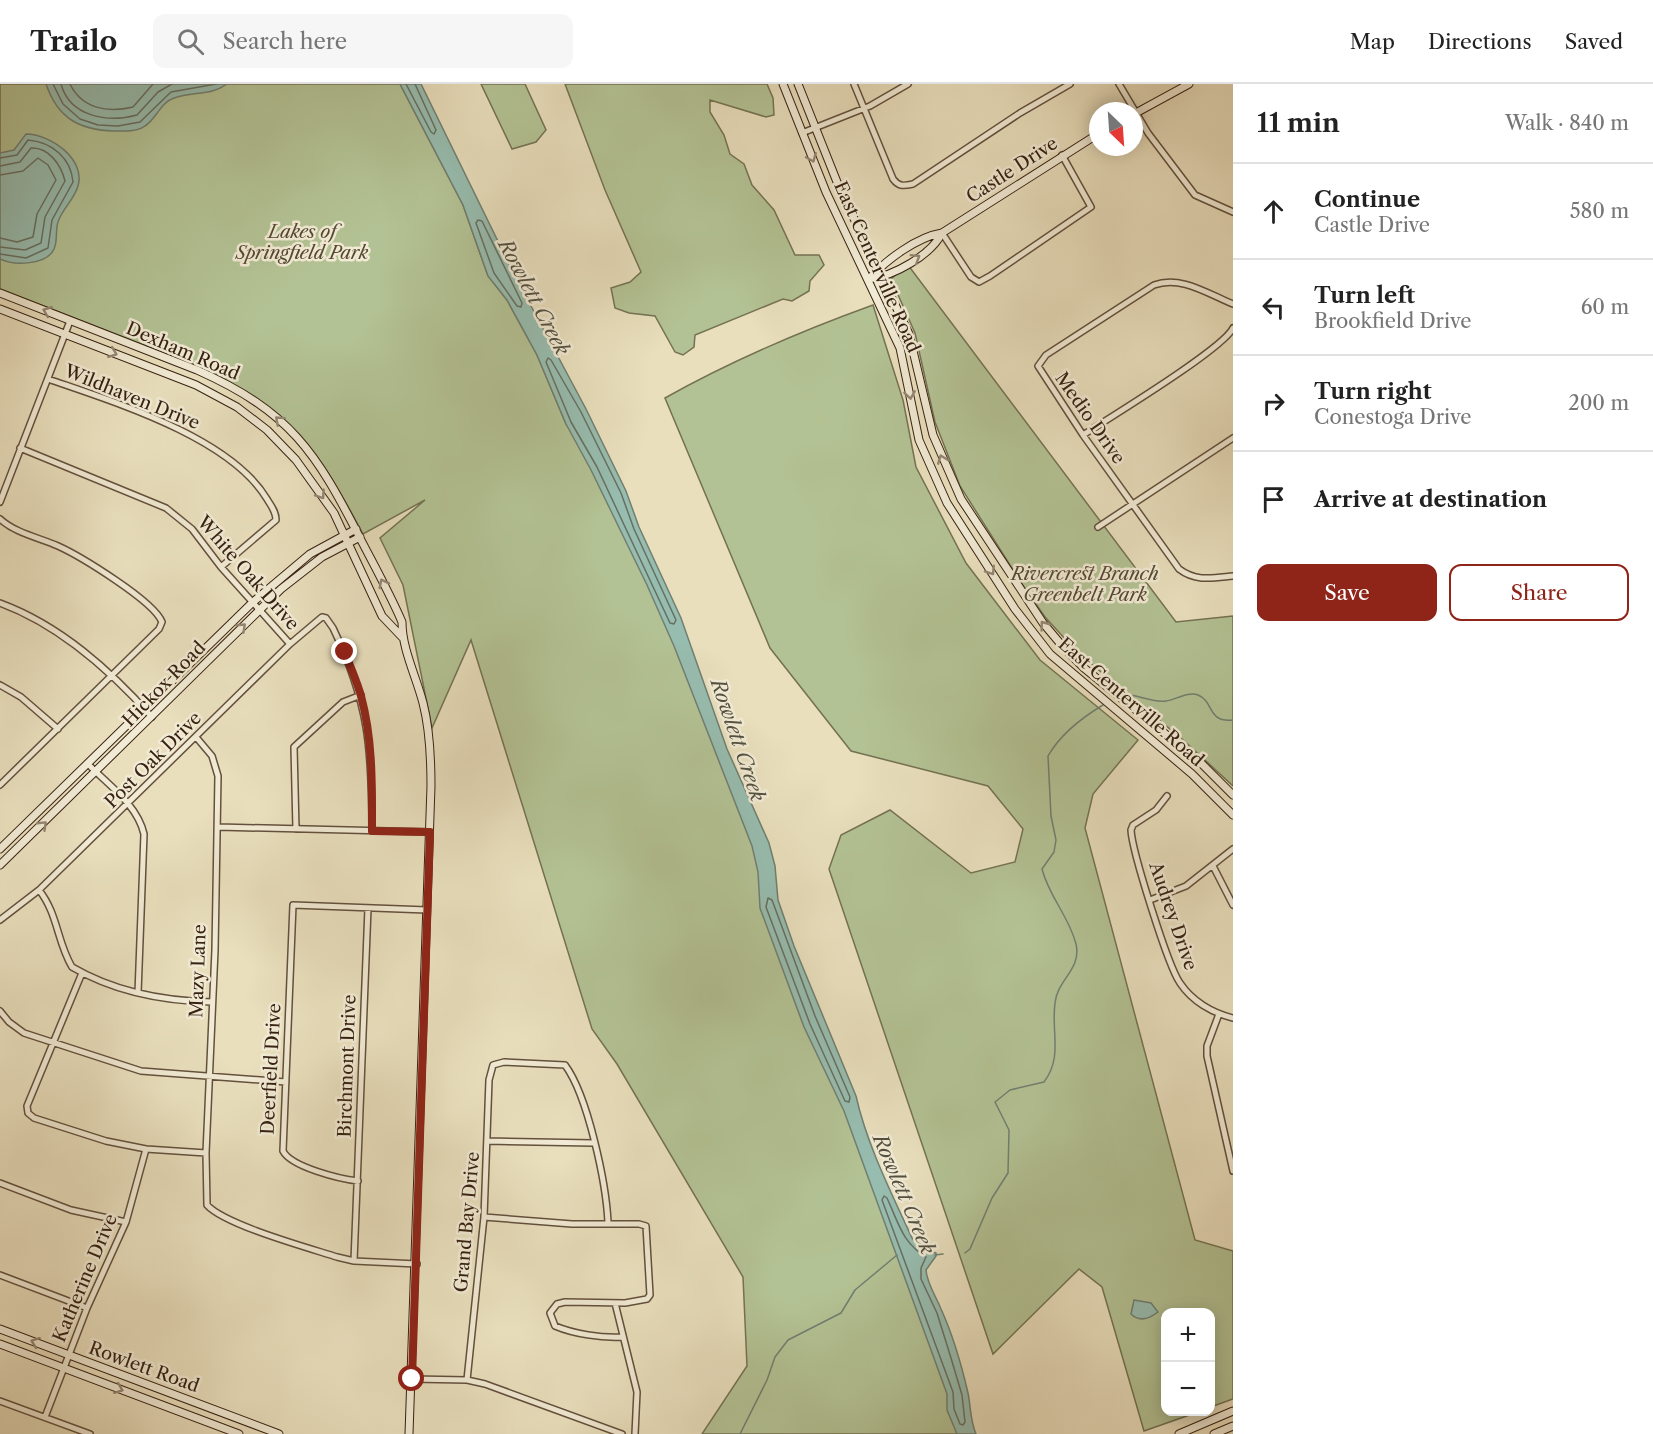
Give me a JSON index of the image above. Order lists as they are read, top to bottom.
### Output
{
  "streets": {
    "street": [
      "Castle Drive",
      "East Centerville Road",
      "Dexham Road",
      "Wildhaven Drive",
      "Medio Drive",
      "White Oak Drive",
      "Hickox Road",
      "Post Oak Drive",
      "Audrey Drive",
      "Mazy Lane",
      "Birchmont Drive",
      "Deerfield Drive",
      "Grand Bay Drive",
      "Katherine Drive",
      "Rowlett Road"
    ]
  },
  "crossings": [
    ["Castle Drive", "East Centerville Road"],
    ["Dexham Road", "Hickox Road"],
    ["Wildhaven Drive", "White Oak Drive"],
    ["White Oak Drive", "Hickox Road"],
    ["White Oak Drive", "Post Oak Drive"],
    ["Post Oak Drive", "Mazy Lane"],
    ["Mazy Lane", "Birchmont Drive"],
    ["Birchmont Drive", "Deerfield Drive"],
    ["Katherine Drive", "Rowlett Road"]
  ],
  "water": ["Rowlett Creek"],
  "parks": ["Lakes of Springfield Park", "Rivercrest Branch Greenbelt Park"],
  "north": "bottom right",
  "page": {
    "header": "Trailo",
    "search": "Search here",
    "nav": ["Map", "Directions", "Saved"],
    "heading": ["11 min", "Walk · 840 m"],
    "list": [
      ["Continue", "Castle Drive", "580 m"],
      ["Turn left", "Brookfield Drive", "60 m"],
      ["Turn right", "Conestoga Drive", "200 m"],
      "Arrive at destination"
    ],
    "buttons": ["Save", "Share"],
    "map_buttons": ["+", "−"]
  }
}
